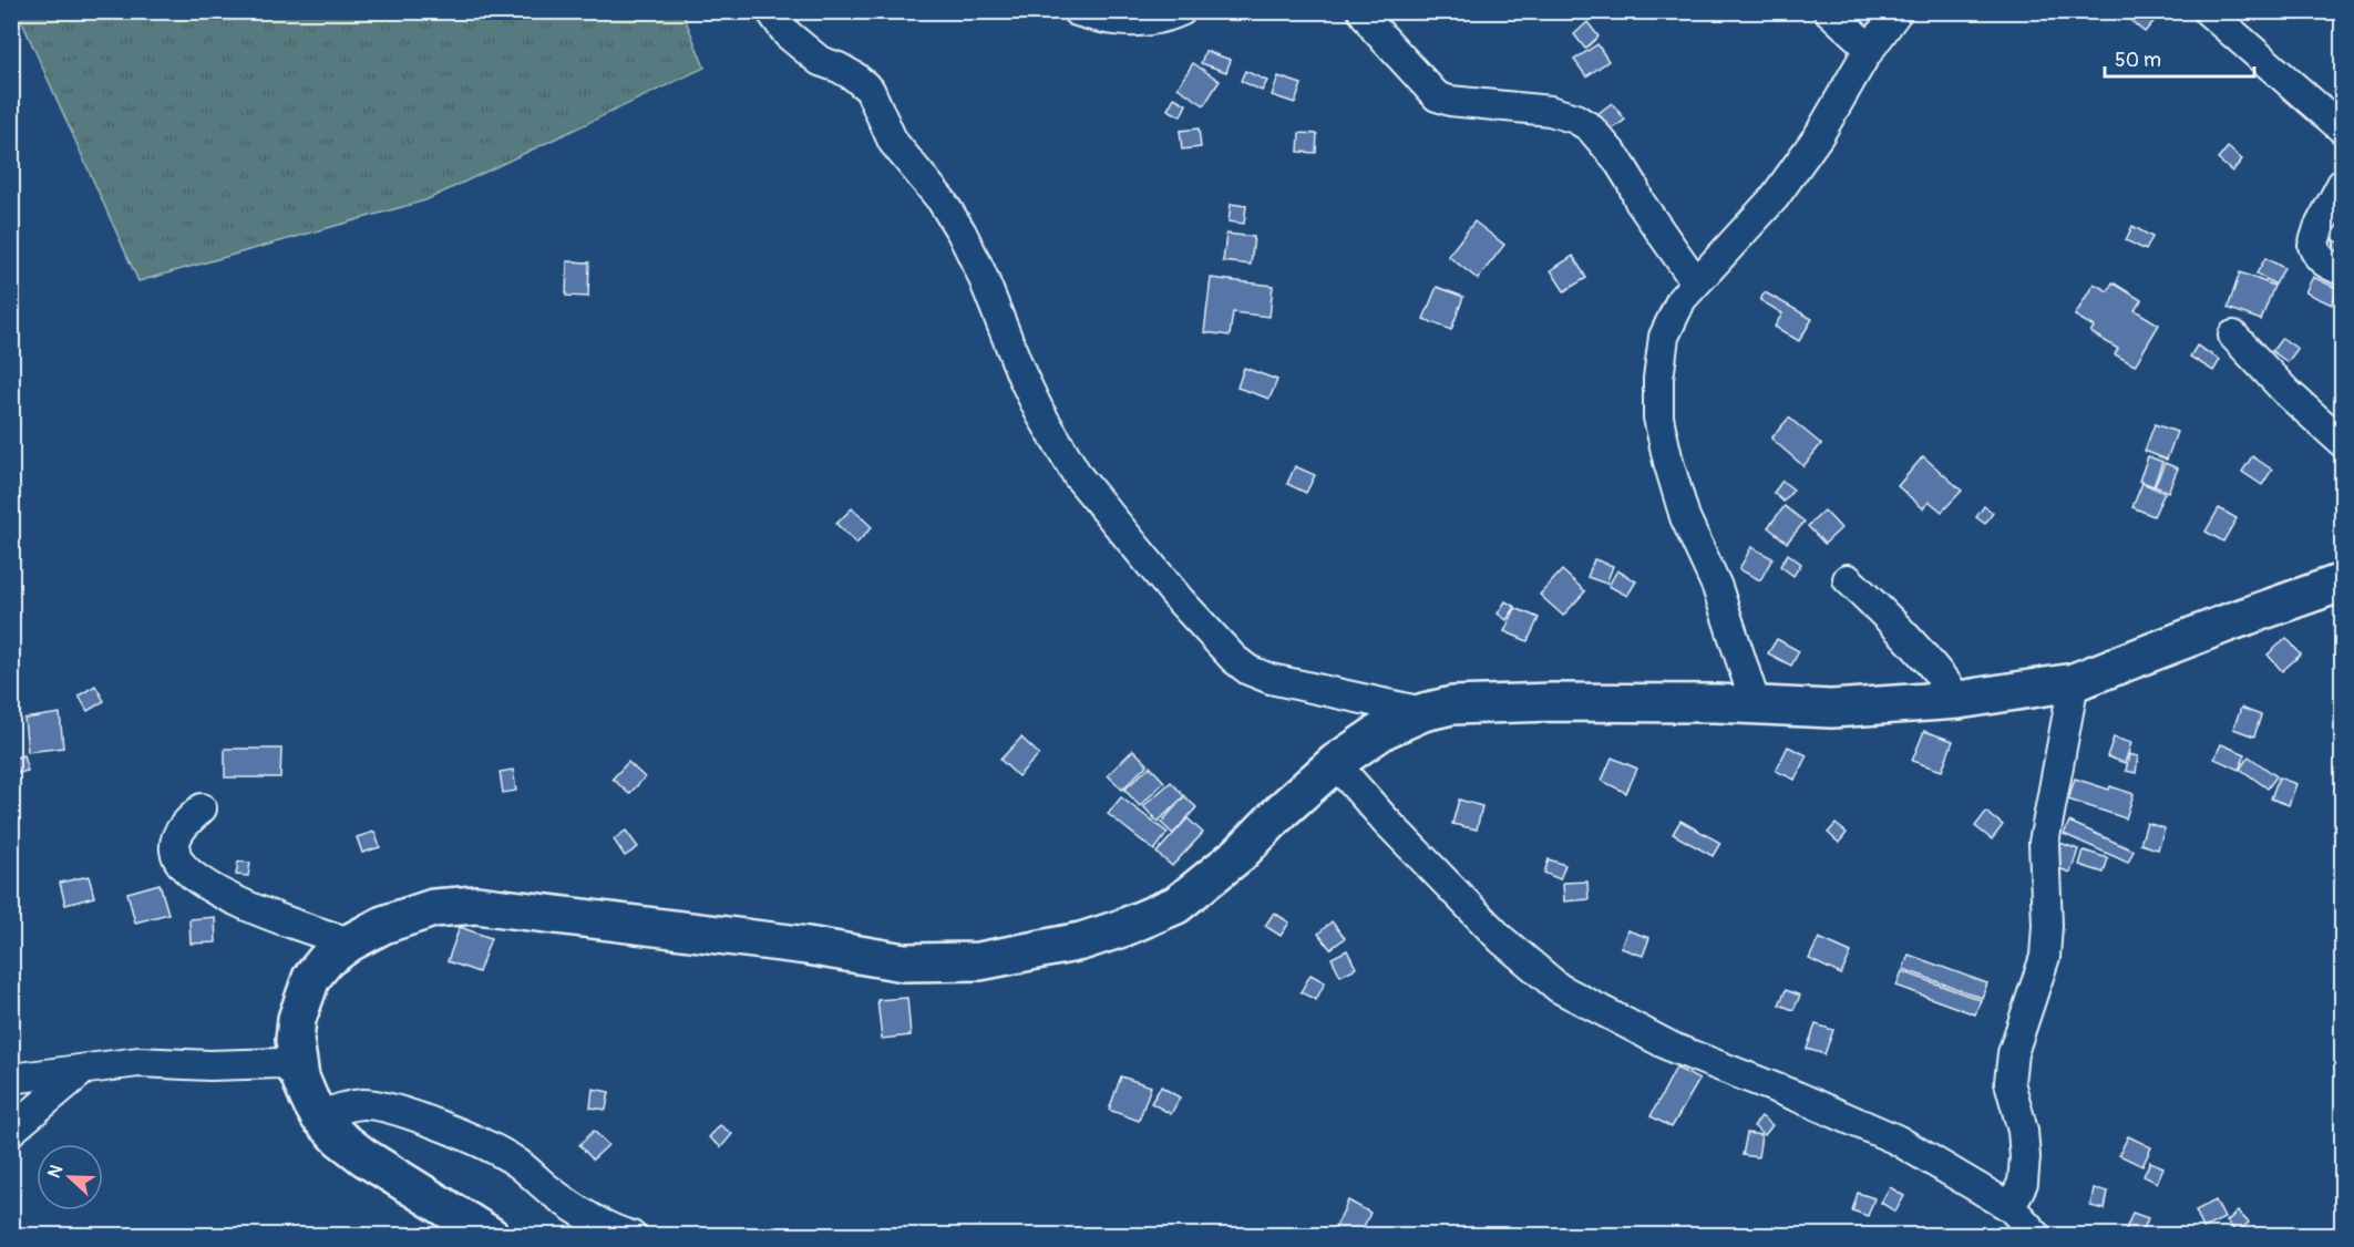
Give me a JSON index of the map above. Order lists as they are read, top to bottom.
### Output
{
  "scale_bar": "50 m",
  "north": "left"
}
